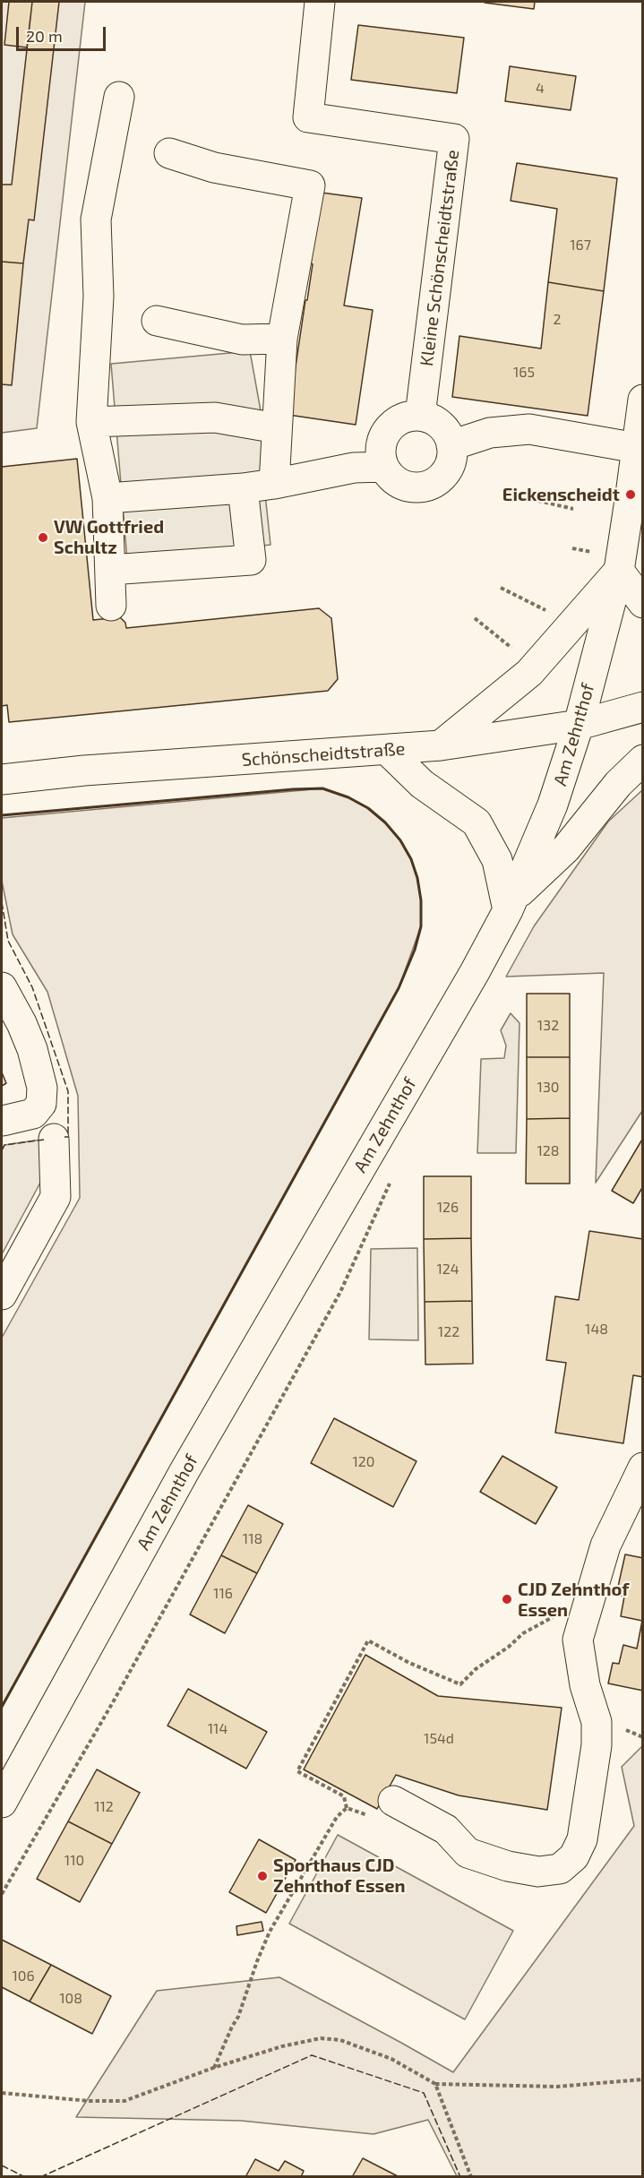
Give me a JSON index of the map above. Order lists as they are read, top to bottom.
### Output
{
  "streets": {
    "main road": ["Kleine Schönscheidtstraße", "Am Zehnthof", "Schönscheidtstraße"]
  },
  "crossings": [
    ["Am Zehnthof", "Schönscheidtstraße"]
  ],
  "places": [
    "Eickenscheidt",
    "VW Gottfried Schultz",
    "CJD Zehnthof Essen",
    "Sporthaus CJD Zehnthof Essen"
  ],
  "house_numbers": [
    "4",
    "167",
    "2",
    "165",
    "132",
    "130",
    "128",
    "126",
    "124",
    "148",
    "122",
    "120",
    "118",
    "116",
    "114",
    "154d",
    "112",
    "110",
    "106",
    "108"
  ],
  "scale_bar": "20 m"
}
